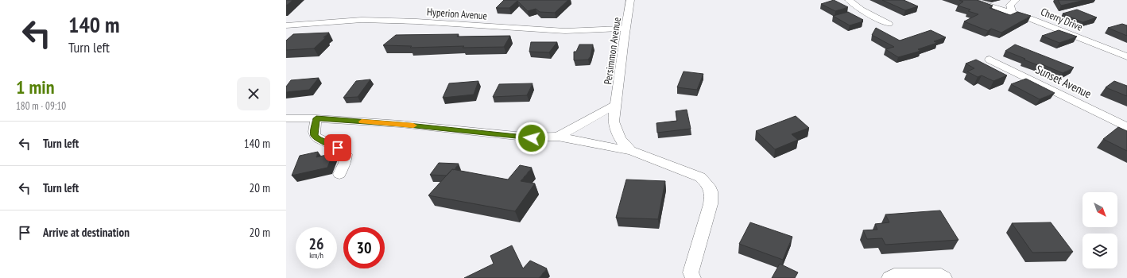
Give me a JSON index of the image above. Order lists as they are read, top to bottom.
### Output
{
  "streets": {
    "street": [
      "Hyperion Avenue",
      "Cherry Drive",
      "Persimmon Avenue",
      "Sunset Avenue"
    ]
  },
  "crossings": [
    ["Hyperion Avenue", "Persimmon Avenue"]
  ],
  "north": "bottom right",
  "page": {
    "turn": ["140 m", "Turn left"],
    "heading": ["1 min", "180 m · 09:10"],
    "list": [
      {
        "name": "Turn left",
        "value": "140 m"
      },
      {
        "name": "Turn left",
        "value": "20 m"
      },
      {
        "name": "Arrive at destination",
        "value": "20 m"
      }
    ],
    "speed": "26 km/h",
    "limit": "30"
  }
}
